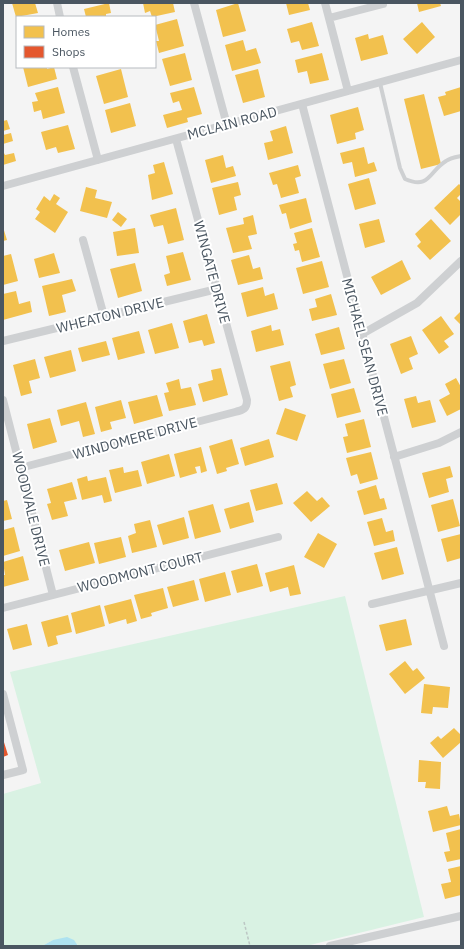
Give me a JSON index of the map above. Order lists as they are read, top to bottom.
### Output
{
  "streets": {
    "street": [
      "MCLAIN ROAD",
      "WINGATE DRIVE",
      "WHEATON DRIVE",
      "MICHAEL SEAN DRIVE",
      "WINDOMERE DRIVE",
      "WOODVALE DRIVE",
      "WOODMONT COURT"
    ]
  },
  "crossings": [
    ["MCLAIN ROAD", "WINGATE DRIVE"],
    ["MCLAIN ROAD", "MICHAEL SEAN DRIVE"],
    ["WINGATE DRIVE", "WHEATON DRIVE"],
    ["WINGATE DRIVE", "WINDOMERE DRIVE"],
    ["WINDOMERE DRIVE", "WOODVALE DRIVE"],
    ["WOODVALE DRIVE", "WOODMONT COURT"]
  ],
  "legend": ["Homes", "Shops"]
}
